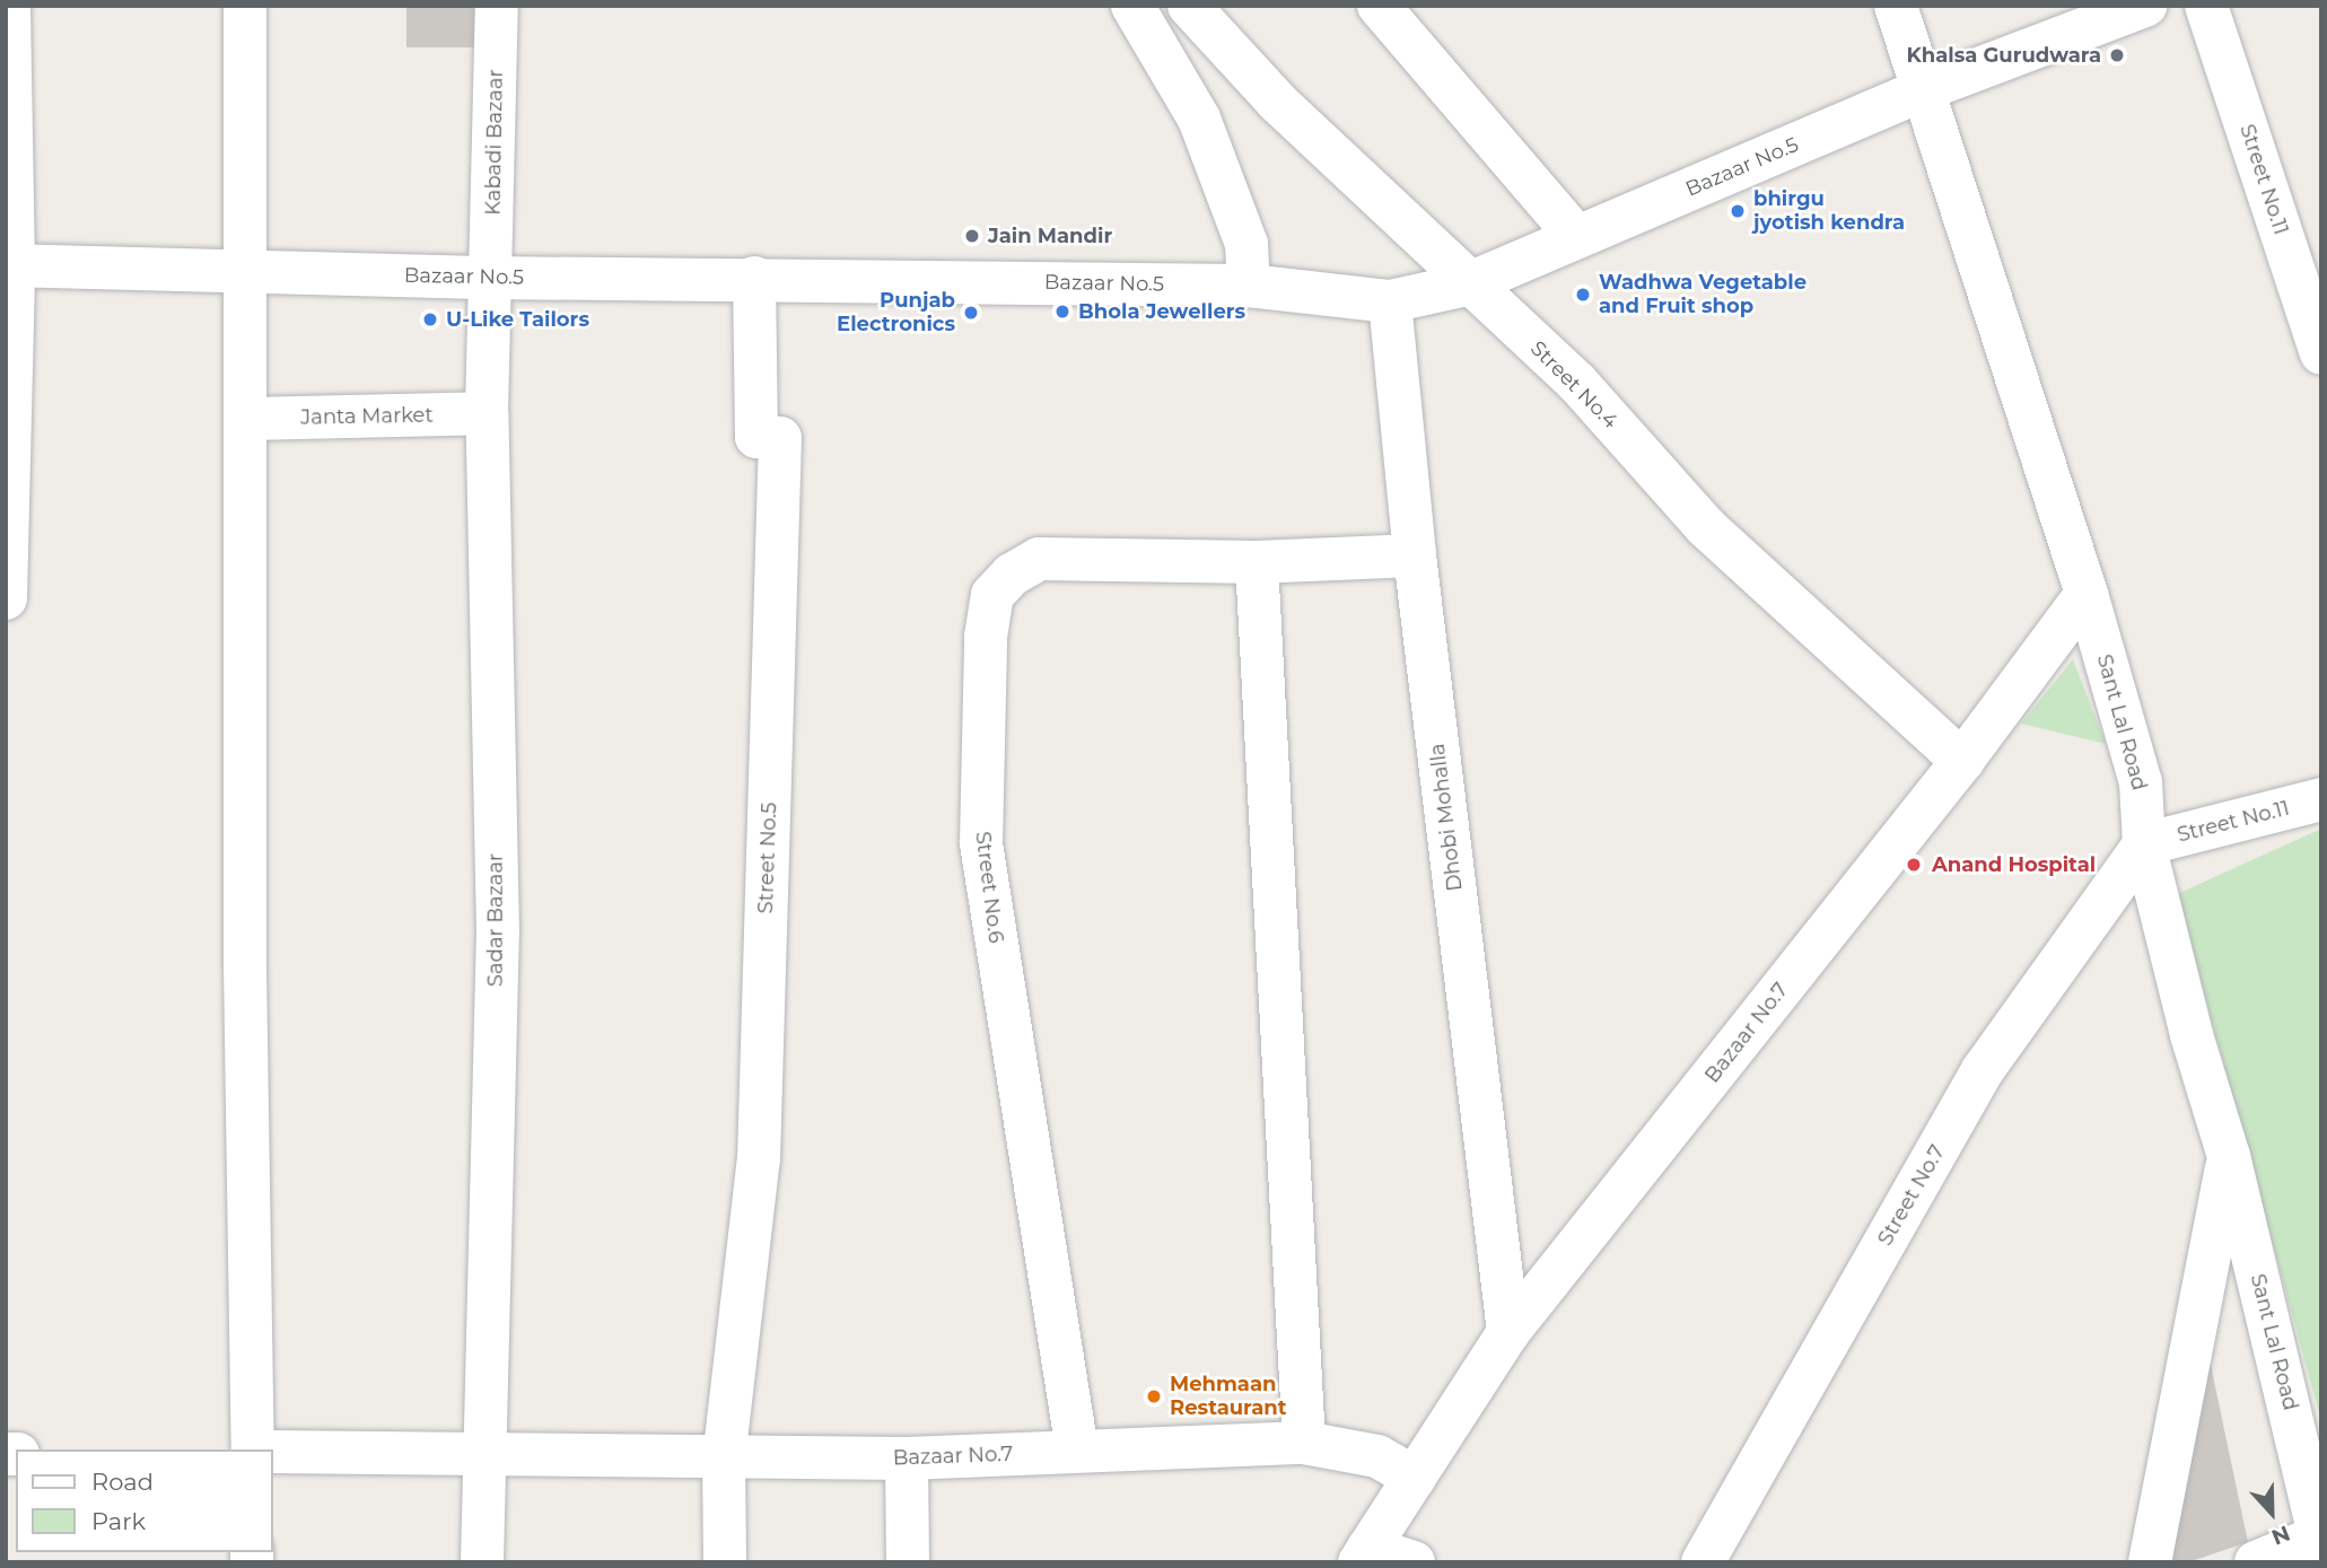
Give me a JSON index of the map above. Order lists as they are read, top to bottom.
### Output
{
  "streets": {
    "street": [
      "Kabadi Bazaar",
      "Bazaar No.5",
      "Street No.11",
      "Street No.4",
      "Janta Market",
      "Sant Lal Road",
      "Dhobi Mohalla",
      "Street No.5",
      "Street No.6",
      "Sadar Bazaar",
      "Bazaar No.7",
      "Street No.7"
    ]
  },
  "crossings": [
    ["Kabadi Bazaar", "Bazaar No.5"],
    ["Kabadi Bazaar", "Sadar Bazaar"],
    ["Bazaar No.5", "Street No.4"],
    ["Bazaar No.5", "Sant Lal Road"],
    ["Bazaar No.5", "Dhobi Mohalla"],
    ["Bazaar No.5", "Street No.5"],
    ["Bazaar No.5", "Sadar Bazaar"],
    ["Street No.11", "Sant Lal Road"],
    ["Street No.11", "Street No.7"],
    ["Street No.4", "Bazaar No.7"],
    ["Janta Market", "Sadar Bazaar"],
    ["Sant Lal Road", "Bazaar No.7"],
    ["Sant Lal Road", "Street No.7"],
    ["Dhobi Mohalla", "Street No.6"],
    ["Dhobi Mohalla", "Bazaar No.7"],
    ["Street No.5", "Bazaar No.7"],
    ["Street No.6", "Bazaar No.7"],
    ["Sadar Bazaar", "Bazaar No.7"]
  ],
  "places": [
    "Khalsa Gurudwara",
    "bhirgu jyotish kendra",
    "Jain Mandir",
    "Wadhwa Vegetable and Fruit shop",
    "Bhola Jewellers",
    "Punjab Electronics",
    "U-Like Tailors",
    "Anand Hospital",
    "Mehmaan Restaurant"
  ],
  "legend": ["Road", "Park"],
  "north": "bottom"
}
